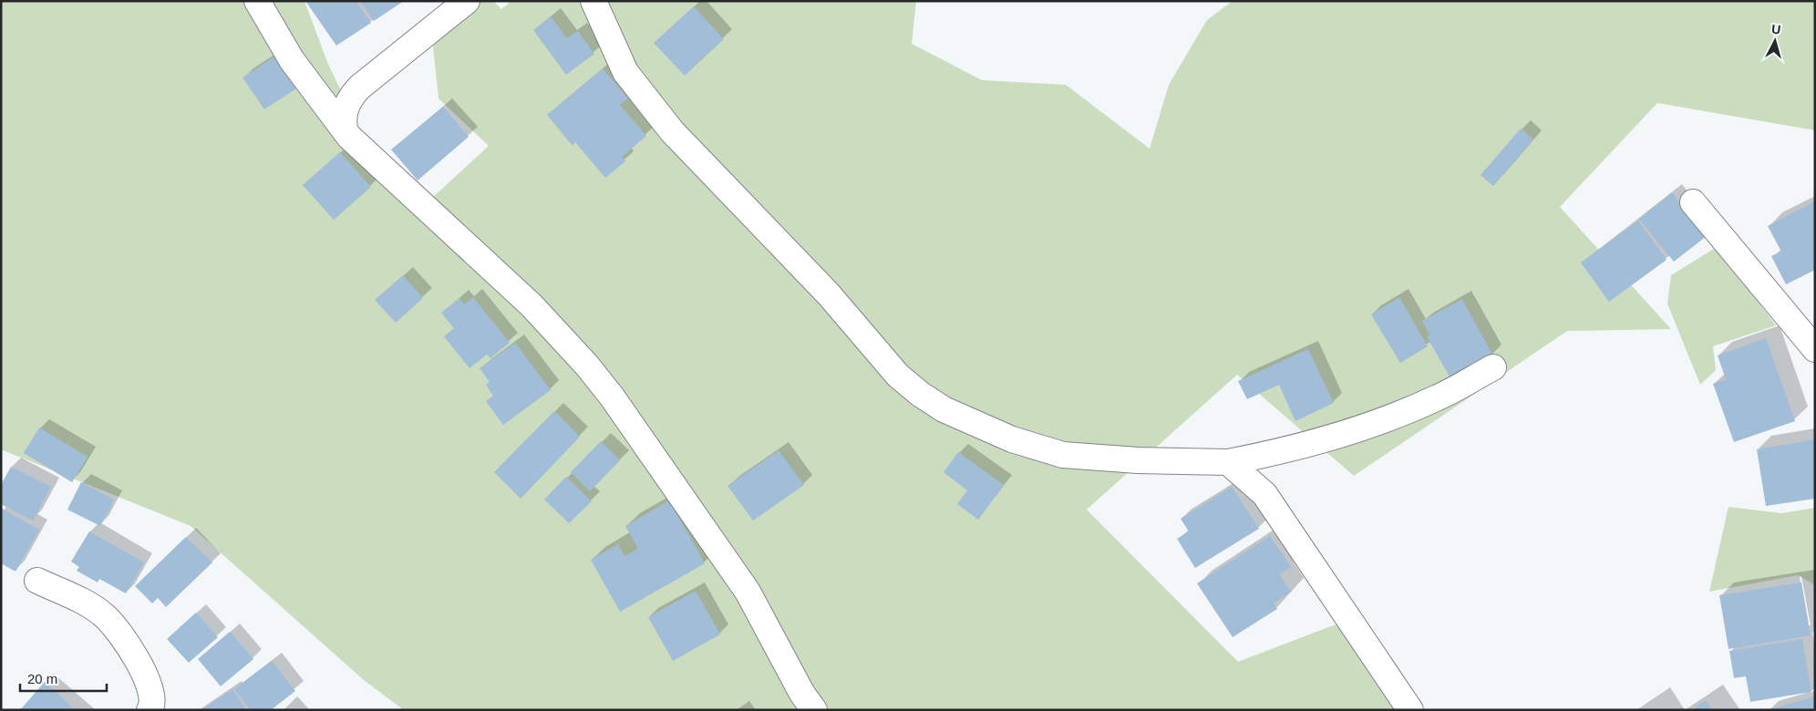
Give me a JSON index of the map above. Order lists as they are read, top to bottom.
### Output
{
  "scale_bar": "20 m",
  "north": "top"
}
